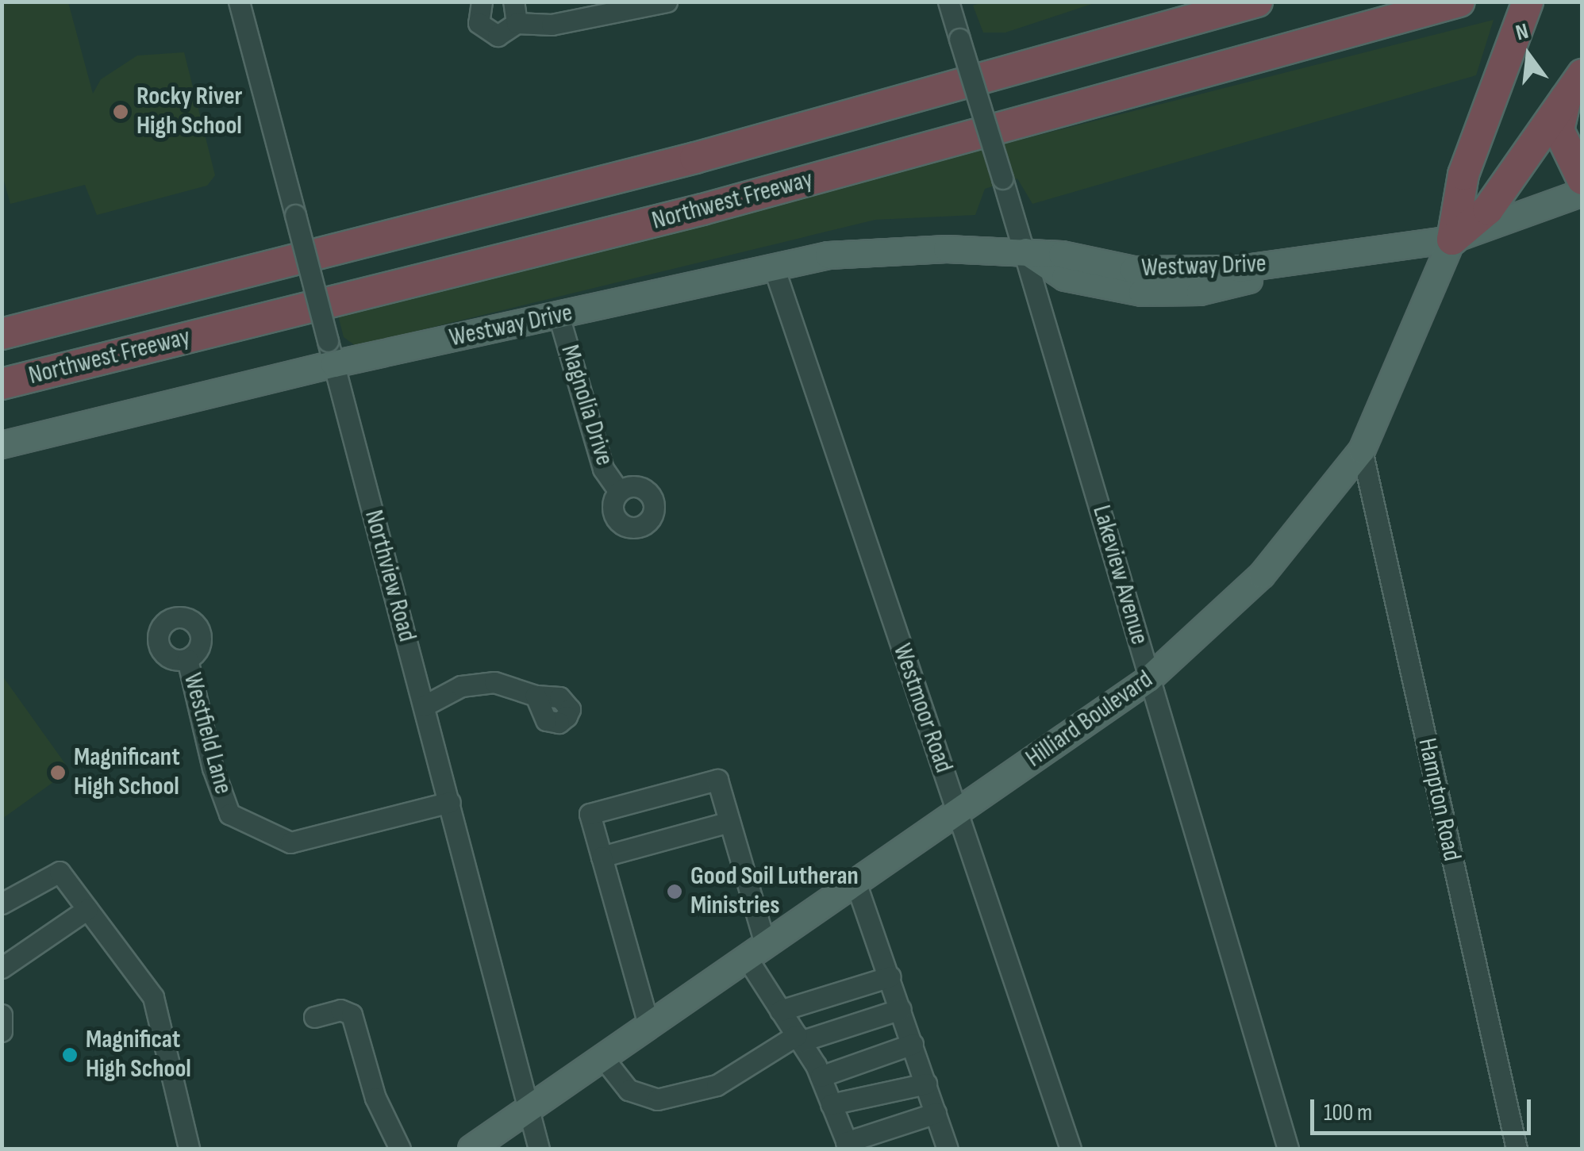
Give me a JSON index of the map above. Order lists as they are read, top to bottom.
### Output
{
  "streets": {
    "highway": ["Northwest Freeway"],
    "main road": ["Westway Drive", "Hilliard Boulevard"],
    "street": [
      "Magnolia Drive",
      "Lakeview Avenue",
      "Northview Road",
      "Westmoor Road",
      "Westfield Lane",
      "Hampton Road"
    ]
  },
  "crossings": [
    ["Westway Drive", "Magnolia Drive"],
    ["Westway Drive", "Lakeview Avenue"],
    ["Westway Drive", "Northview Road"],
    ["Westway Drive", "Westmoor Road"],
    ["Westway Drive", "Hilliard Boulevard"],
    ["Lakeview Avenue", "Hilliard Boulevard"],
    ["Northview Road", "Hilliard Boulevard"],
    ["Northview Road", "Westfield Lane"],
    ["Westmoor Road", "Hilliard Boulevard"],
    ["Hilliard Boulevard", "Hampton Road"]
  ],
  "places": [
    "Rocky River High School",
    "Magnificant High School",
    "Good Soil Lutheran Ministries",
    "Magnificat High School"
  ],
  "scale_bar": "100 m",
  "north": "top"
}
